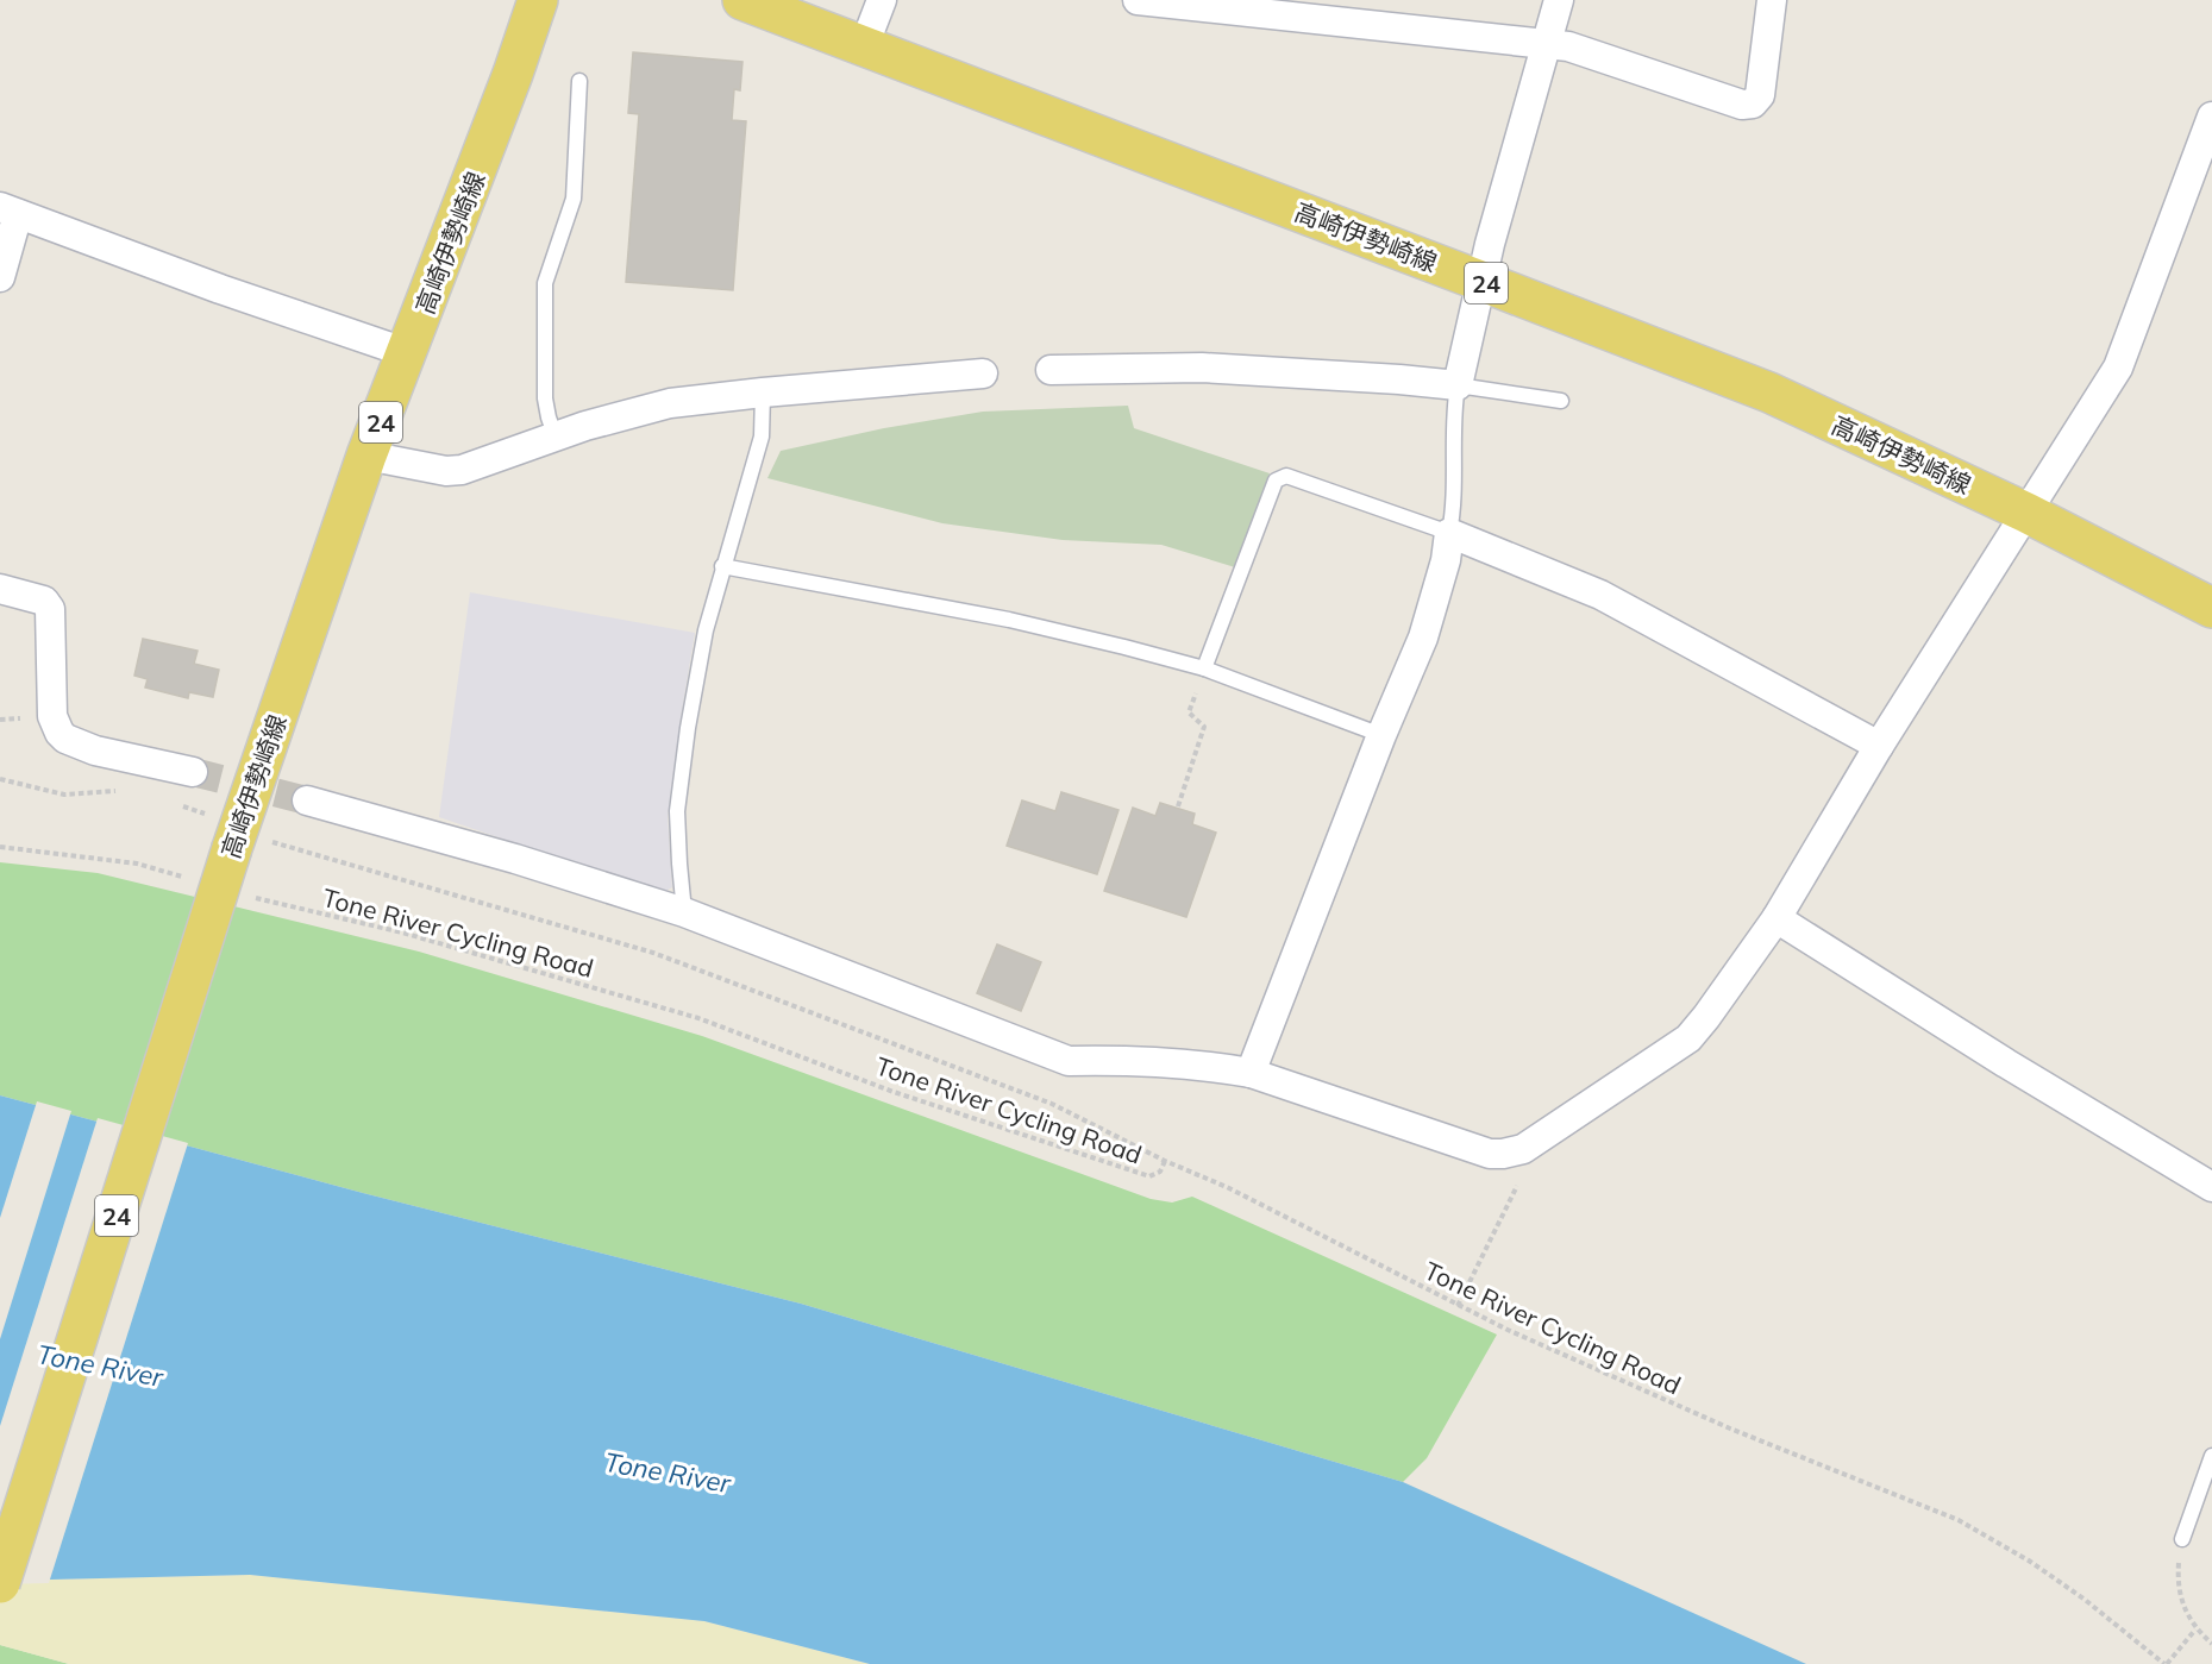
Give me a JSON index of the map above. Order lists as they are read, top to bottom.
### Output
{
  "streets": {
    "main road": ["高崎伊勢崎線", "24"],
    "path": ["Tone River Cycling Road"]
  },
  "water": ["Tone River"]
}
